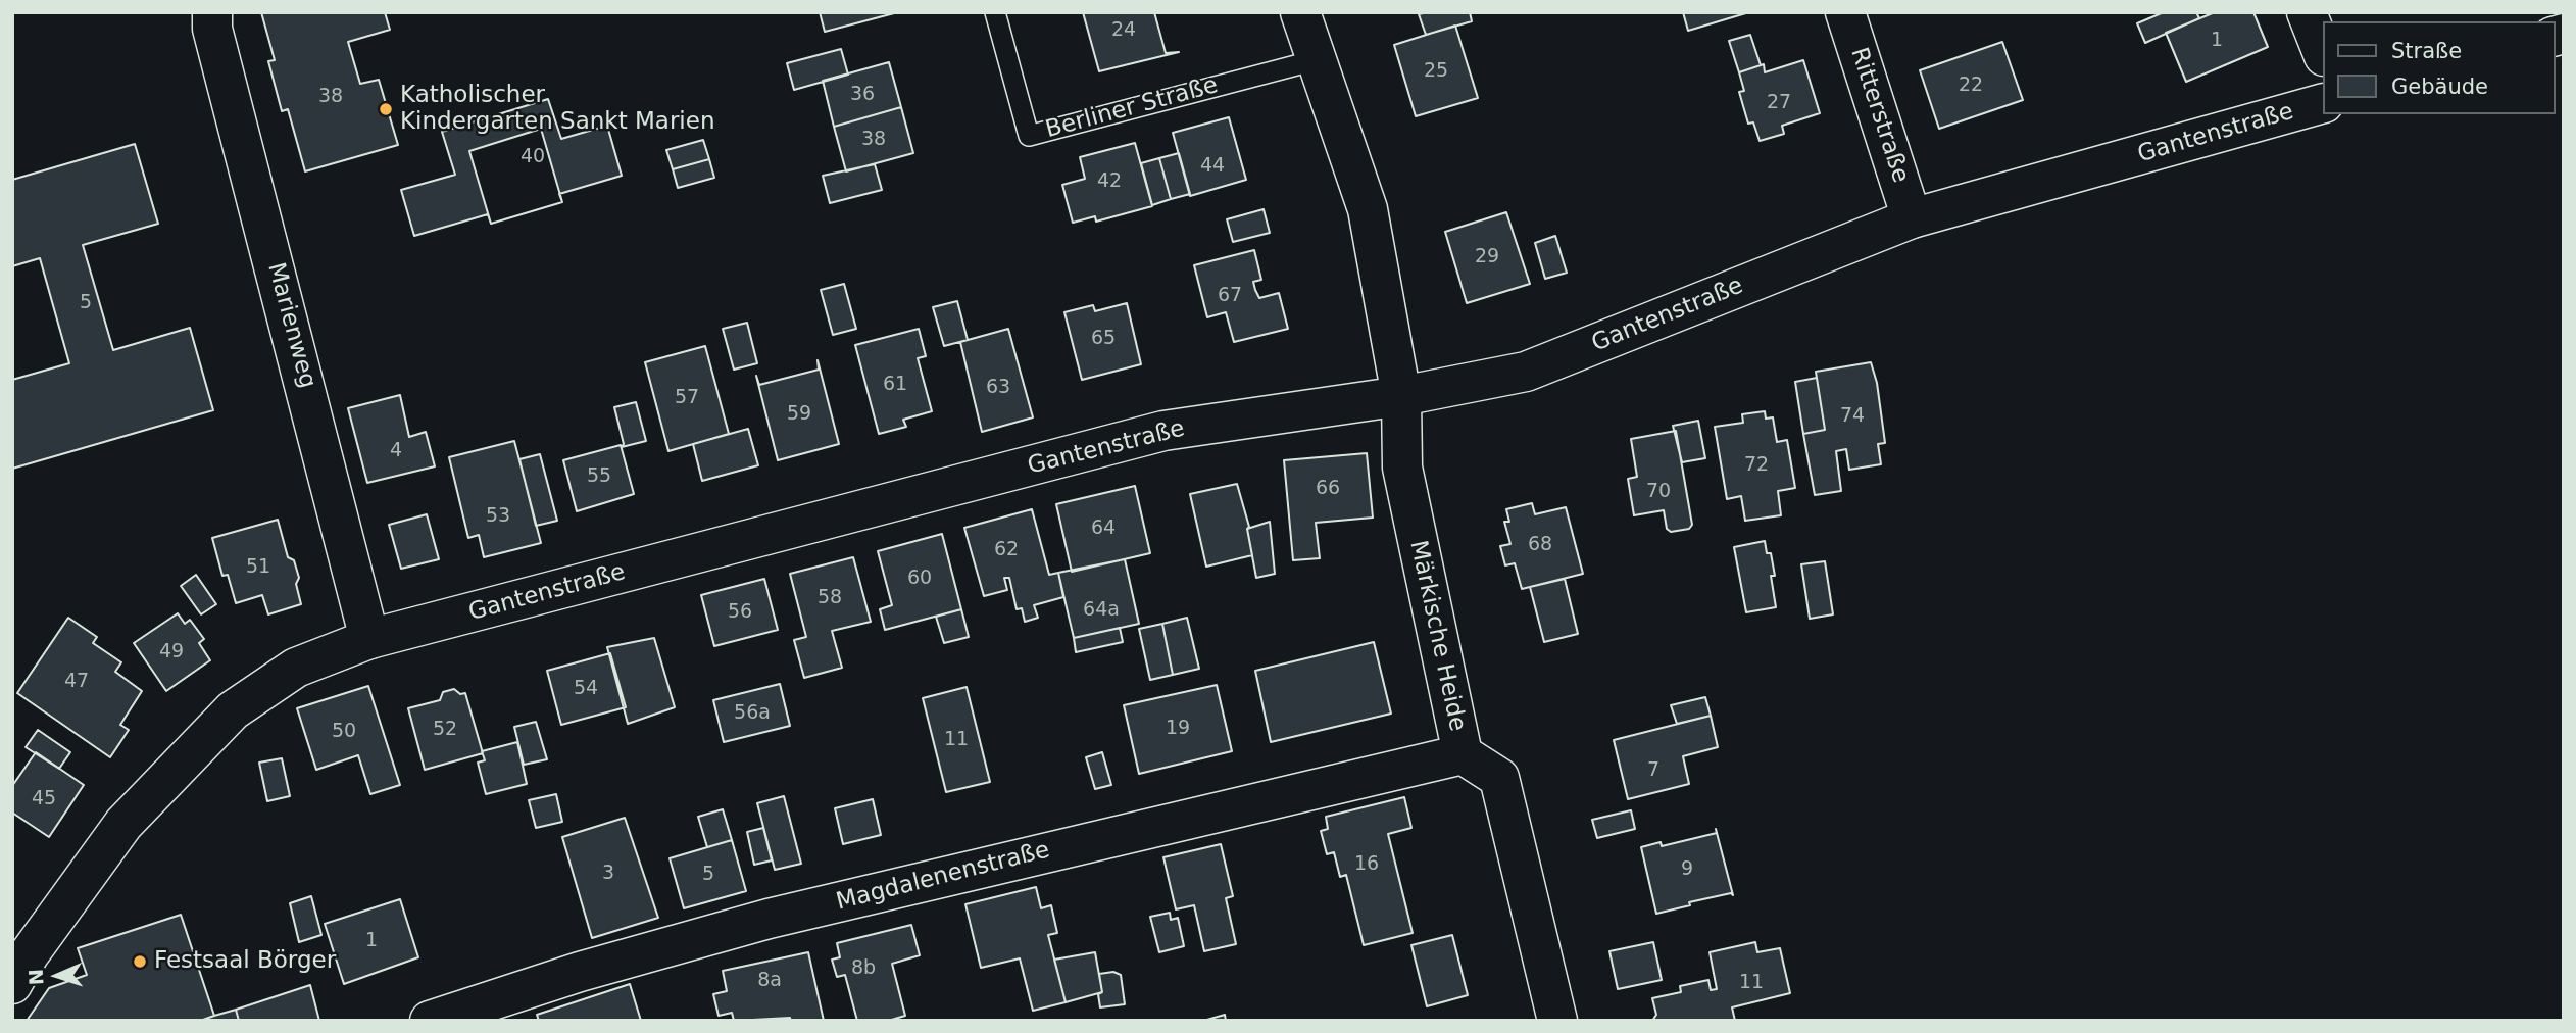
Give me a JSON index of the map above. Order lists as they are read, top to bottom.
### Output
{
  "streets": {
    "street": [
      "Ritterstraße",
      "Gantenstraße",
      "Marienweg",
      "Märkische Heide",
      "Magdalenenstraße"
    ],
    "lane": ["Berliner Straße"]
  },
  "crossings": [
    ["Ritterstraße", "Gantenstraße"],
    ["Gantenstraße", "Marienweg"],
    ["Gantenstraße", "Märkische Heide"],
    ["Märkische Heide", "Magdalenenstraße"]
  ],
  "places": ["Katholischer Kindergarten Sankt Marien", "Festsaal Börger"],
  "house_numbers": [
    "24",
    "1",
    "25",
    "22",
    "36",
    "38",
    "27",
    "38",
    "40",
    "44",
    "42",
    "29",
    "67",
    "5",
    "65",
    "61",
    "63",
    "57",
    "59",
    "74",
    "4",
    "72",
    "55",
    "66",
    "70",
    "53",
    "64",
    "68",
    "62",
    "51",
    "60",
    "58",
    "64a",
    "56",
    "49",
    "47",
    "54",
    "56a",
    "19",
    "52",
    "50",
    "11",
    "7",
    "45",
    "16",
    "9",
    "3",
    "5",
    "1",
    "8b",
    "8a",
    "11"
  ],
  "legend": ["Straße", "Gebäude"],
  "north": "left"
}
